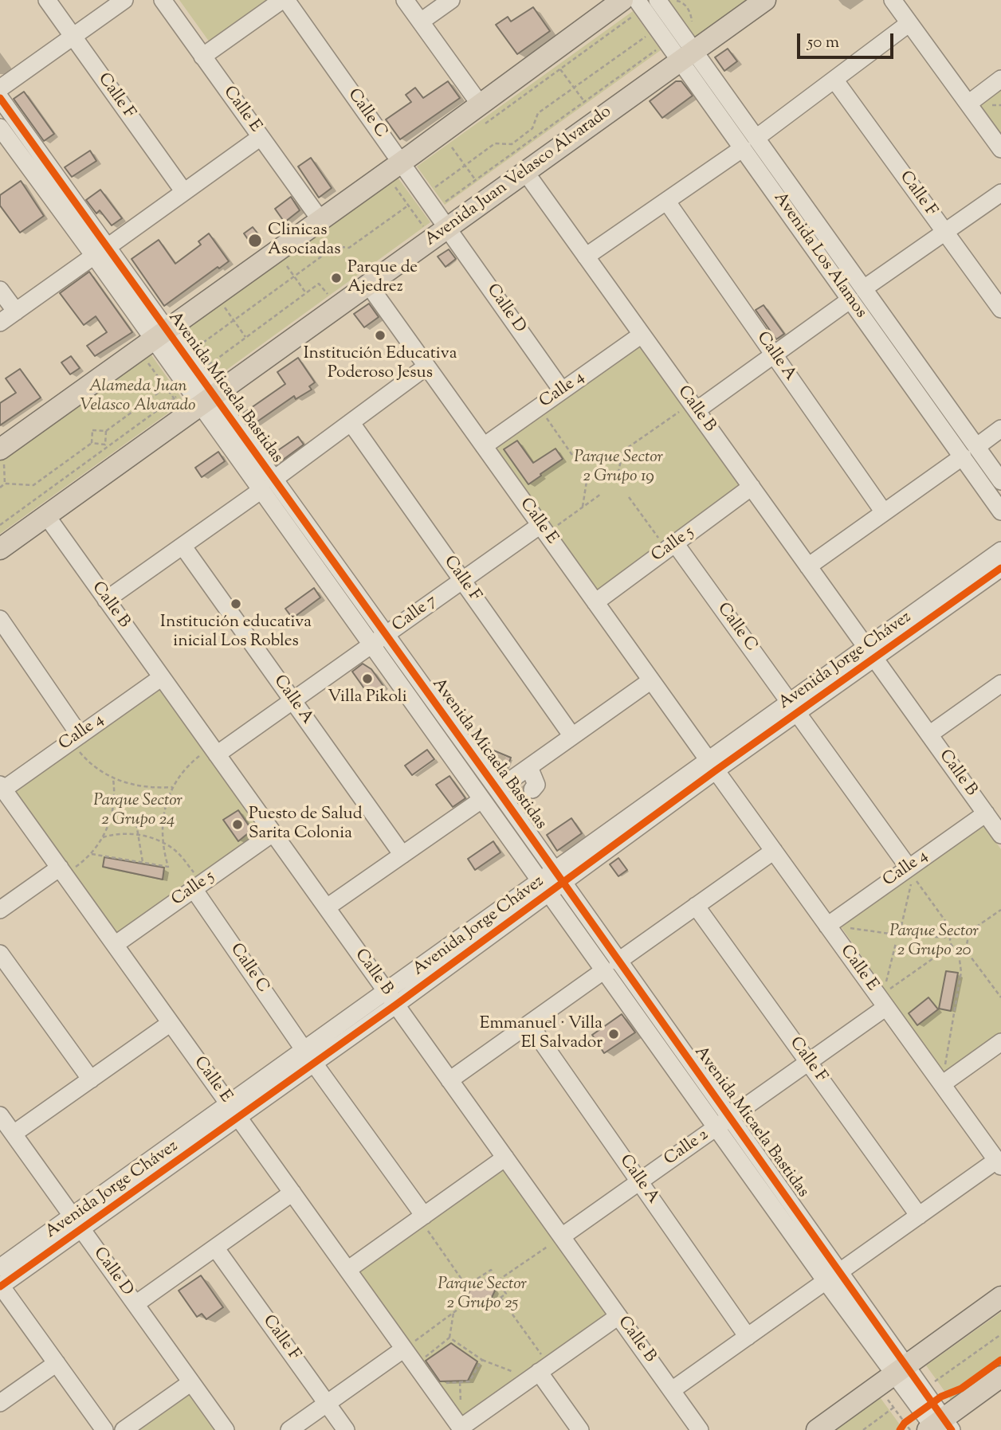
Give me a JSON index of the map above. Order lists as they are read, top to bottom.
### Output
{
  "streets": {
    "main road": ["Avenida Juan Velasco Alvarado"],
    "street": [
      "Calle F",
      "Calle E",
      "Calle C",
      "Avenida Los Alamos",
      "Calle D",
      "Calle A",
      "Avenida Micaela Bastidas",
      "Calle 4",
      "Calle B",
      "Calle 5",
      "Calle 7",
      "Avenida Jorge Chávez",
      "Calle 2"
    ]
  },
  "crossings": [
    ["Calle F", "Calle 7"],
    ["Calle E", "Avenida Juan Velasco Alvarado"],
    ["Calle E", "Calle 4"],
    ["Calle E", "Calle 5"],
    ["Calle E", "Calle 7"],
    ["Calle E", "Avenida Jorge Chávez"],
    ["Calle C", "Avenida Juan Velasco Alvarado"],
    ["Calle C", "Calle D"],
    ["Calle C", "Calle 5"],
    ["Calle C", "Avenida Jorge Chávez"],
    ["Avenida Juan Velasco Alvarado", "Avenida Los Alamos"],
    ["Avenida Juan Velasco Alvarado", "Calle D"],
    ["Avenida Juan Velasco Alvarado", "Avenida Micaela Bastidas"],
    ["Avenida Juan Velasco Alvarado", "Calle B"],
    ["Calle D", "Calle 4"],
    ["Calle D", "Avenida Jorge Chávez"],
    ["Calle A", "Calle 2"],
    ["Avenida Micaela Bastidas", "Calle 7"],
    ["Avenida Micaela Bastidas", "Avenida Jorge Chávez"],
    ["Avenida Micaela Bastidas", "Calle 2"],
    ["Calle 4", "Calle B"],
    ["Calle B", "Calle 5"],
    ["Calle B", "Avenida Jorge Chávez"],
    ["Calle B", "Calle 2"]
  ],
  "parks": [
    "Alameda Juan Velasco Alvarado",
    "Parque Sector 2 Grupo 19",
    "Parque Sector 2 Grupo 24",
    "Parque Sector 2 Grupo 20",
    "Parque Sector 2 Grupo 25"
  ],
  "places": [
    "Clinicas Asociadas",
    "Parque de Ajedrez",
    "Institución Educativa Poderoso Jesus",
    "Institución educativa inicial Los Robles",
    "Villa Pikoli",
    "Puesto de Salud Sarita Colonia",
    "Emmanuel · Villa El Salvador"
  ],
  "scale_bar": "50 m"
}
